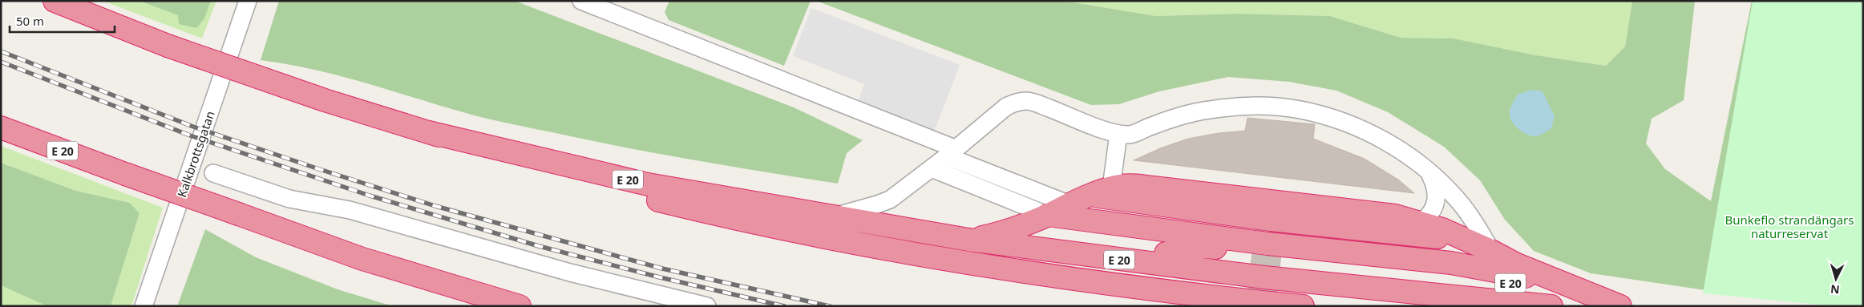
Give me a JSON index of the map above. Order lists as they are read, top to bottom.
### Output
{
  "streets": {
    "highway": ["E 20"],
    "street": ["Kalkbrottsgatan"]
  },
  "parks": ["Bunkeflo strandängars naturreservat"],
  "scale_bar": "50 m",
  "north": "bottom"
}
